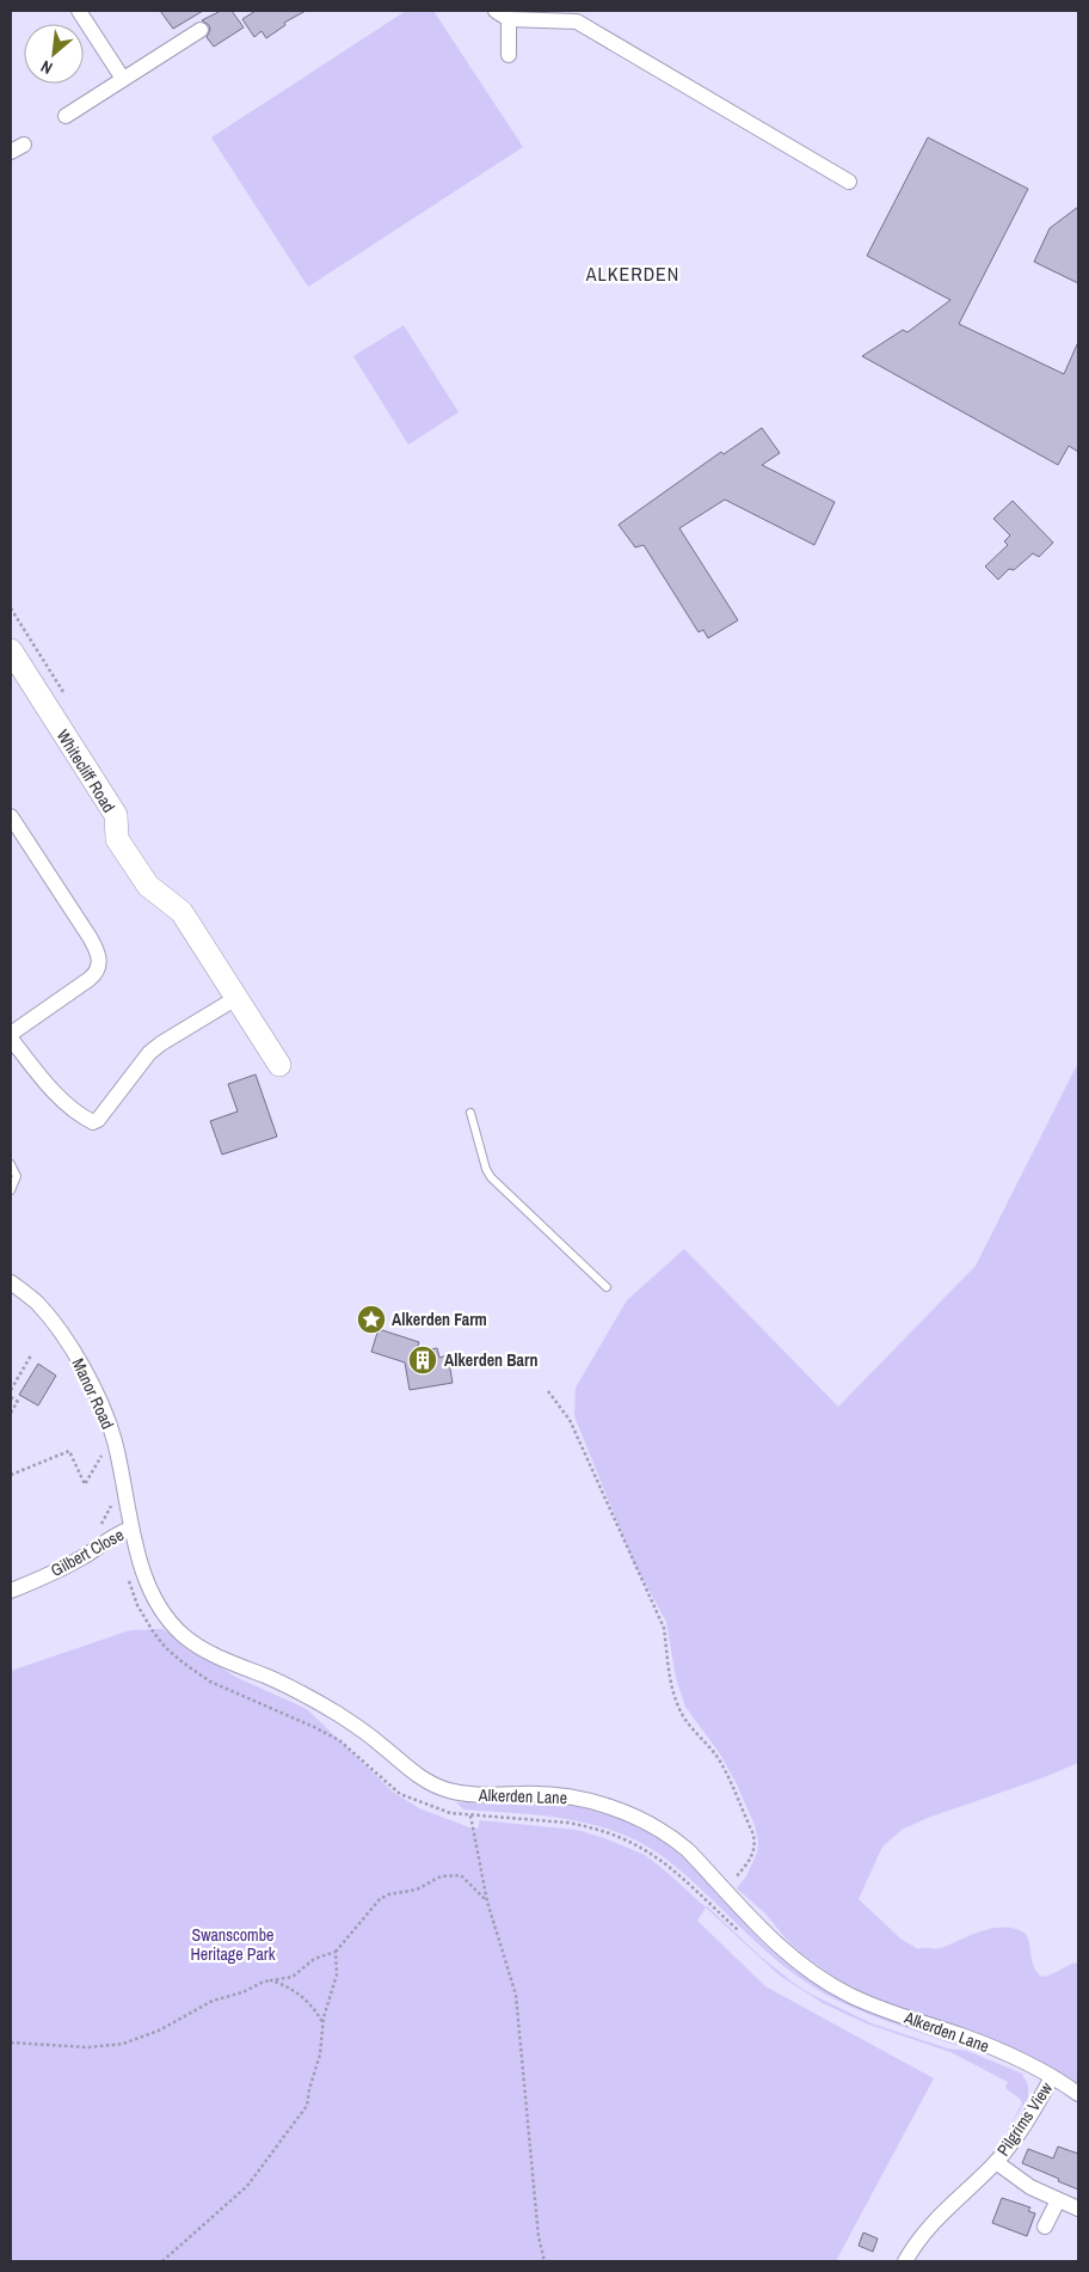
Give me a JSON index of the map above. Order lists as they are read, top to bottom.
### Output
{
  "streets": {
    "street": [
      "Whitecliff Road",
      "Manor Road",
      "Gilbert Close",
      "Alkerden Lane",
      "Pilgrims View"
    ]
  },
  "crossings": [
    ["Manor Road", "Gilbert Close"],
    ["Manor Road", "Alkerden Lane"],
    ["Gilbert Close", "Alkerden Lane"],
    ["Alkerden Lane", "Pilgrims View"]
  ],
  "districts": ["ALKERDEN"],
  "parks": ["Swanscombe Heritage Park"],
  "places": {
    "place": ["Alkerden Farm"],
    "building": ["Alkerden Barn"]
  },
  "north": "bottom left"
}
